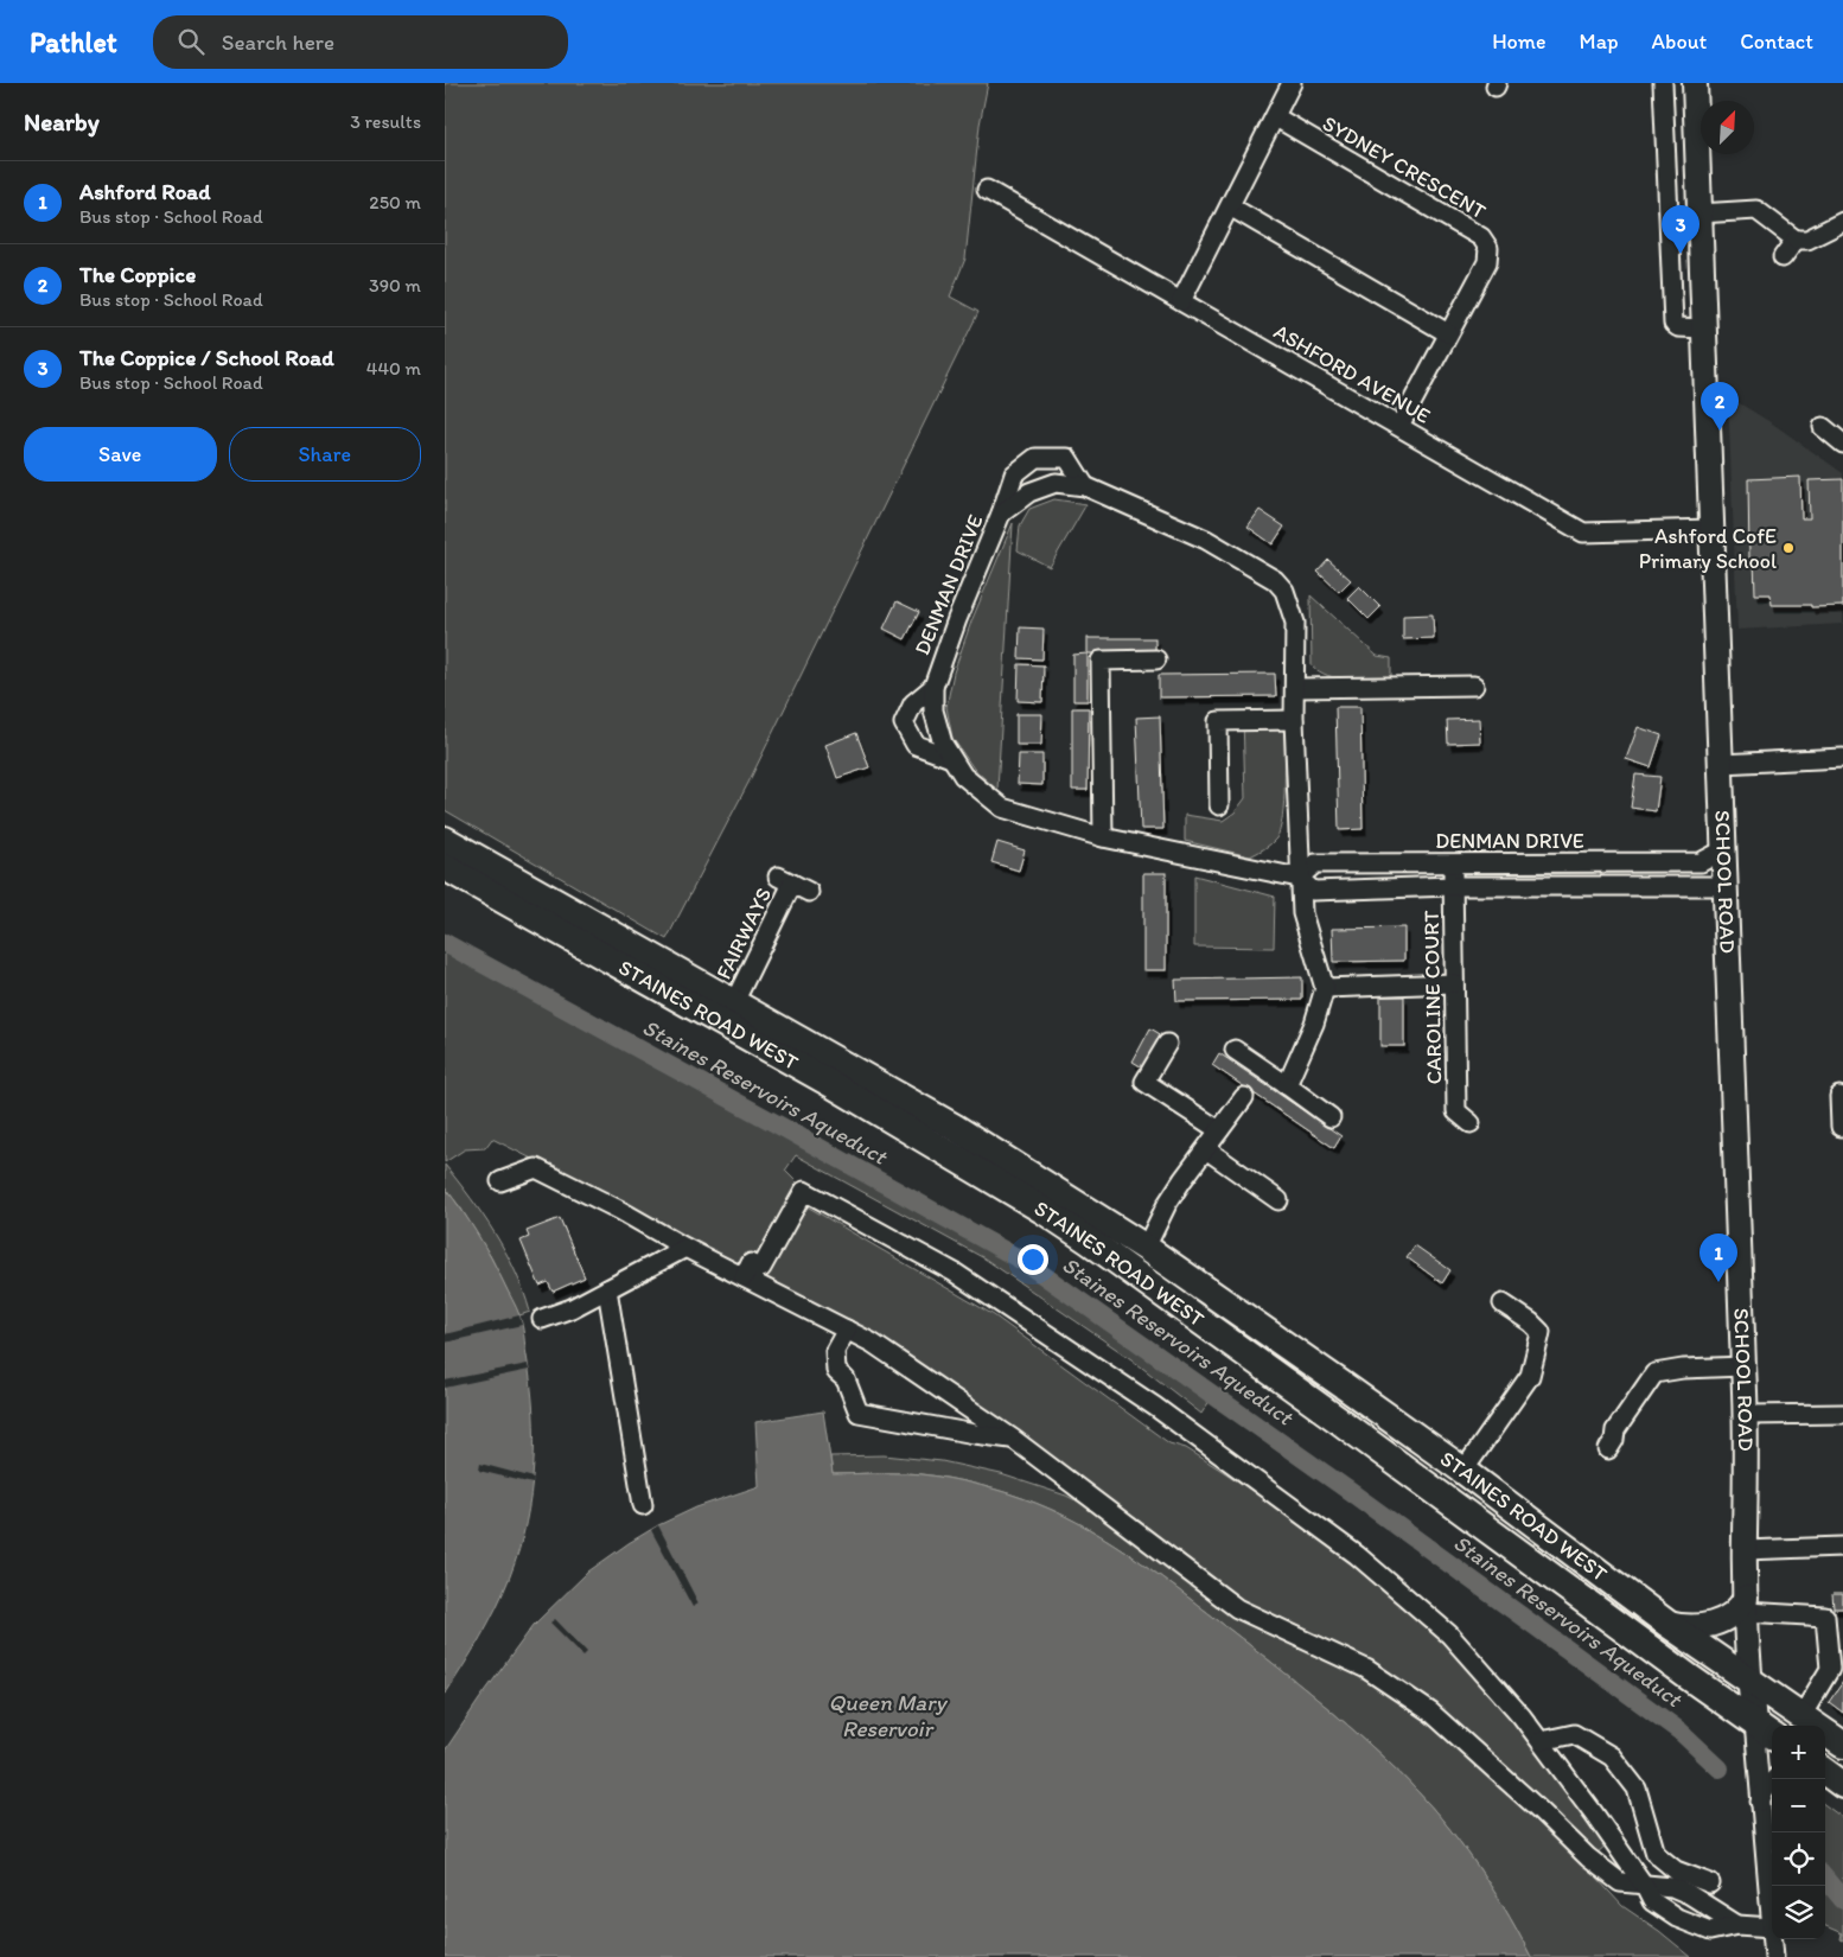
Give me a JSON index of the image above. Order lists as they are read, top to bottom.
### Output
{
  "streets": {
    "highway": ["STAINES ROAD WEST"],
    "main road": ["SCHOOL ROAD"],
    "street": [
      "SYDNEY CRESCENT",
      "ASHFORD AVENUE",
      "DENMAN DRIVE",
      "FAIRWAYS",
      "CAROLINE COURT"
    ]
  },
  "crossings": [
    ["SYDNEY CRESCENT", "ASHFORD AVENUE"],
    ["ASHFORD AVENUE", "SCHOOL ROAD"],
    ["DENMAN DRIVE", "SCHOOL ROAD"],
    ["DENMAN DRIVE", "CAROLINE COURT"],
    ["SCHOOL ROAD", "STAINES ROAD WEST"],
    ["FAIRWAYS", "STAINES ROAD WEST"]
  ],
  "water": ["Staines Reservoirs Aqueduct", "Queen Mary Reservoir"],
  "places": ["Ashford CofE Primary School"],
  "north": "top right",
  "page": {
    "header": "Pathlet",
    "search": "Search here",
    "nav": [
      "Home",
      "Map",
      "About",
      "Contact"
    ],
    "heading": ["Nearby", "3 results"],
    "list": [
      {
        "mark": "1",
        "name": "Ashford Road",
        "note": "Bus stop · School Road",
        "value": "250 m"
      },
      {
        "mark": "2",
        "name": "The Coppice",
        "note": "Bus stop · School Road",
        "value": "390 m"
      },
      {
        "mark": "3",
        "name": "The Coppice / School Road",
        "note": "Bus stop · School Road",
        "value": "440 m"
      }
    ],
    "pins": ["3", "2", "1"],
    "buttons": ["Save", "Share"],
    "map_buttons": ["+", "−"]
  }
}
